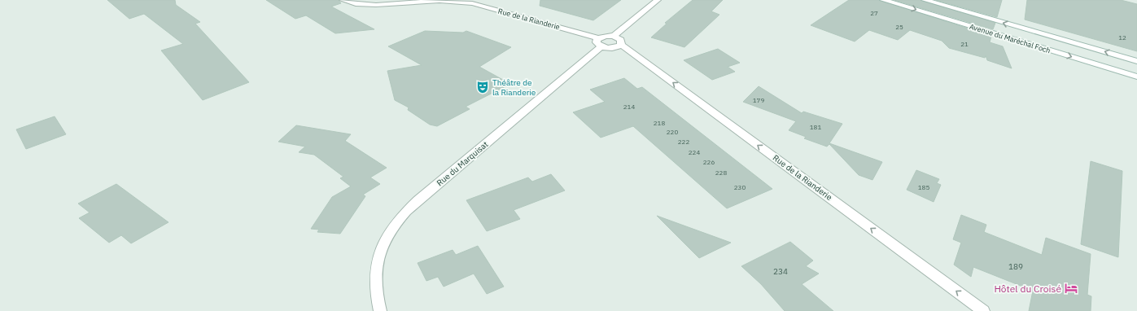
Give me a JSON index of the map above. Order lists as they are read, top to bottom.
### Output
{
  "streets": {
    "street": ["Rue de la Rianderie", "Avenue du Maréchal Foch", "Rue du Marquisat"]
  },
  "crossings": [
    ["Rue de la Rianderie", "Rue du Marquisat"]
  ],
  "one_way": ["Rue de la Rianderie"],
  "places": {
    "theatre": ["Théâtre de la Rianderie"],
    "hotel": ["Hôtel du Croisé"]
  },
  "house_numbers": [
    "27",
    "25",
    "12",
    "21",
    "179",
    "214",
    "218",
    "181",
    "220",
    "222",
    "224",
    "226",
    "228",
    "230",
    "185",
    "189",
    "234"
  ]
}
